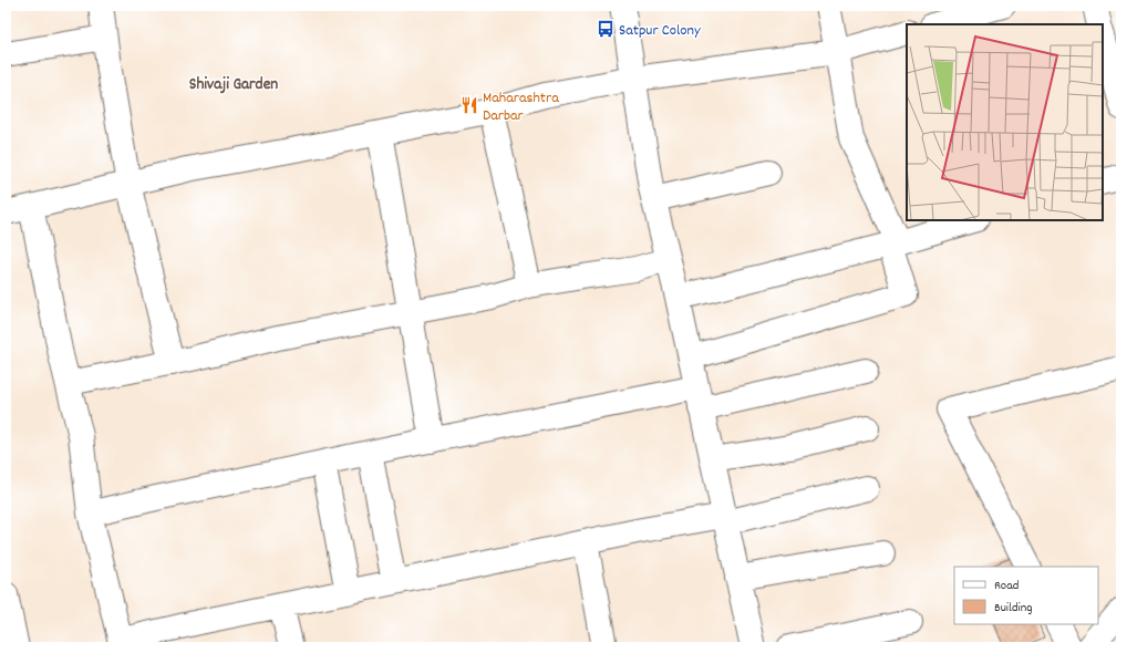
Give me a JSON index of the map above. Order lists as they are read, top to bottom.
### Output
{
  "districts": ["Shivaji Garden"],
  "places": {
    "bus stop": ["Satpur Colony"],
    "restaurant": ["Maharashtra Darbar"]
  },
  "legend": ["Road", "Building"]
}
